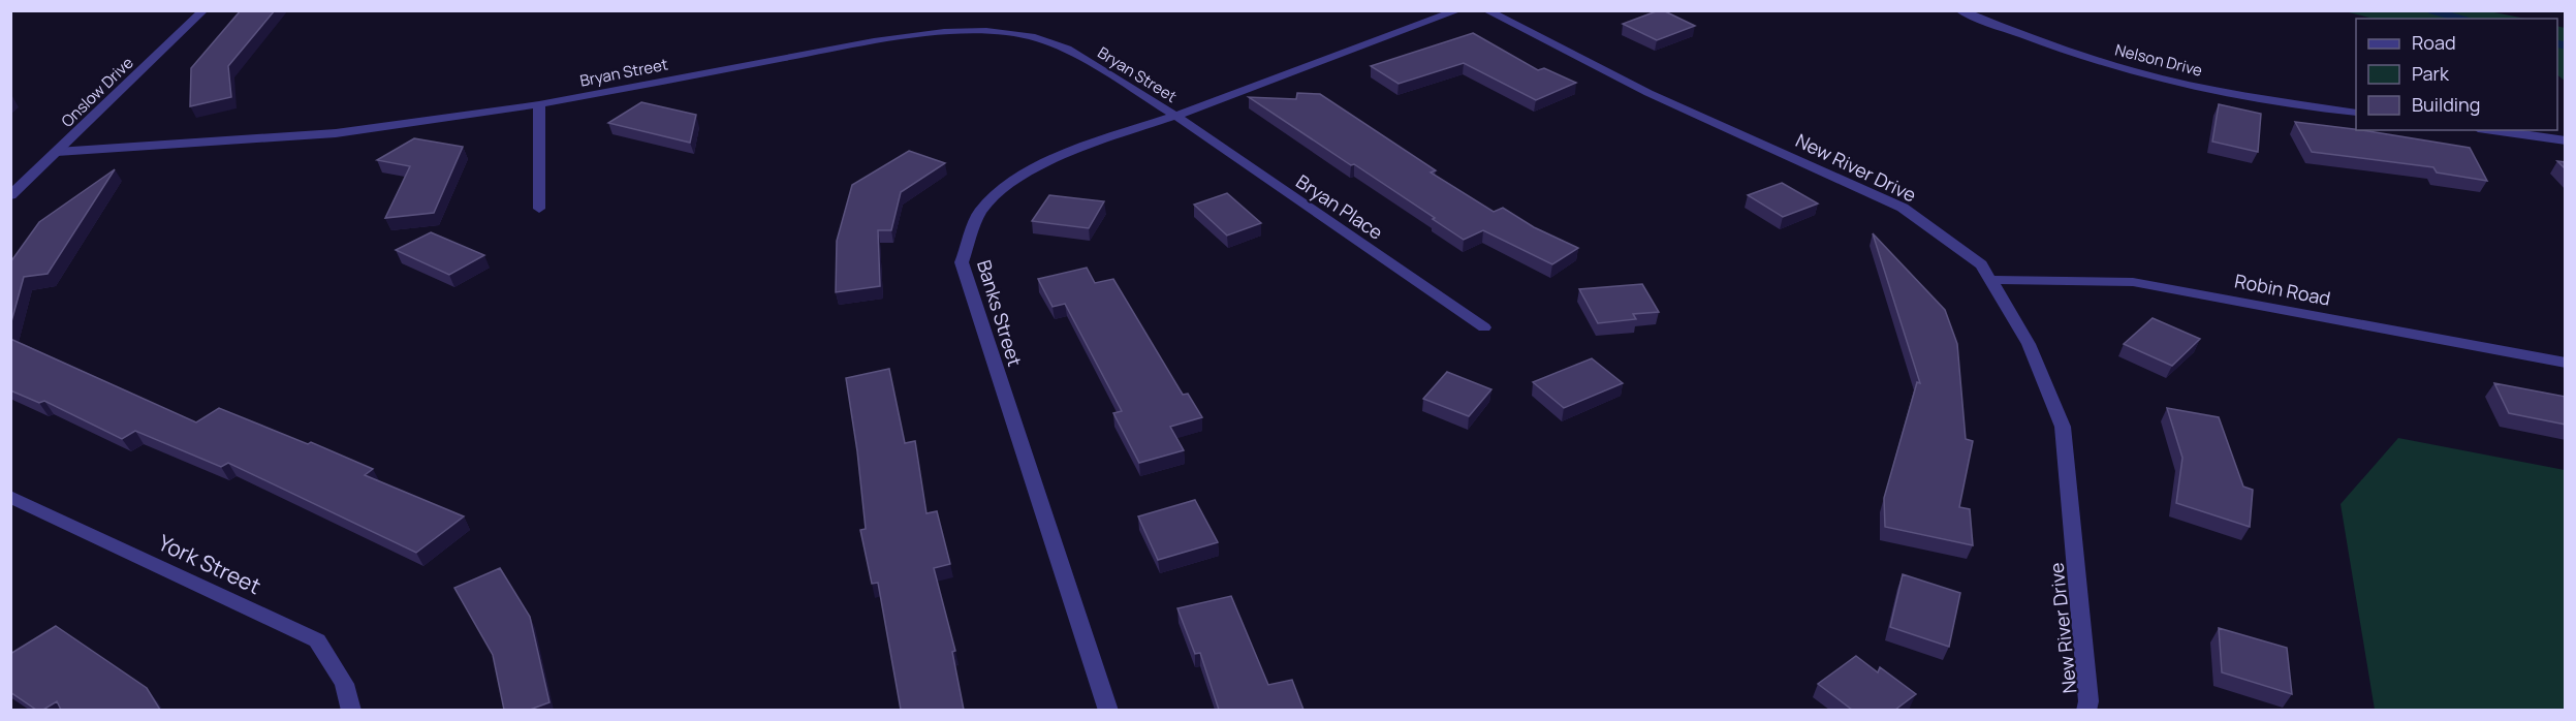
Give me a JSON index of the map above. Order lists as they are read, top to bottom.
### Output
{
  "streets": {
    "street": [
      "Nelson Drive",
      "Bryan Street",
      "Onslow Drive",
      "New River Drive",
      "Bryan Place",
      "Robin Road",
      "Banks Street",
      "York Street"
    ]
  },
  "crossings": [
    ["Bryan Street", "Onslow Drive"],
    ["Bryan Street", "Bryan Place"],
    ["Bryan Street", "Banks Street"],
    ["New River Drive", "Robin Road"],
    ["Bryan Place", "Banks Street"]
  ],
  "legend": ["Road", "Park", "Building"]
}
